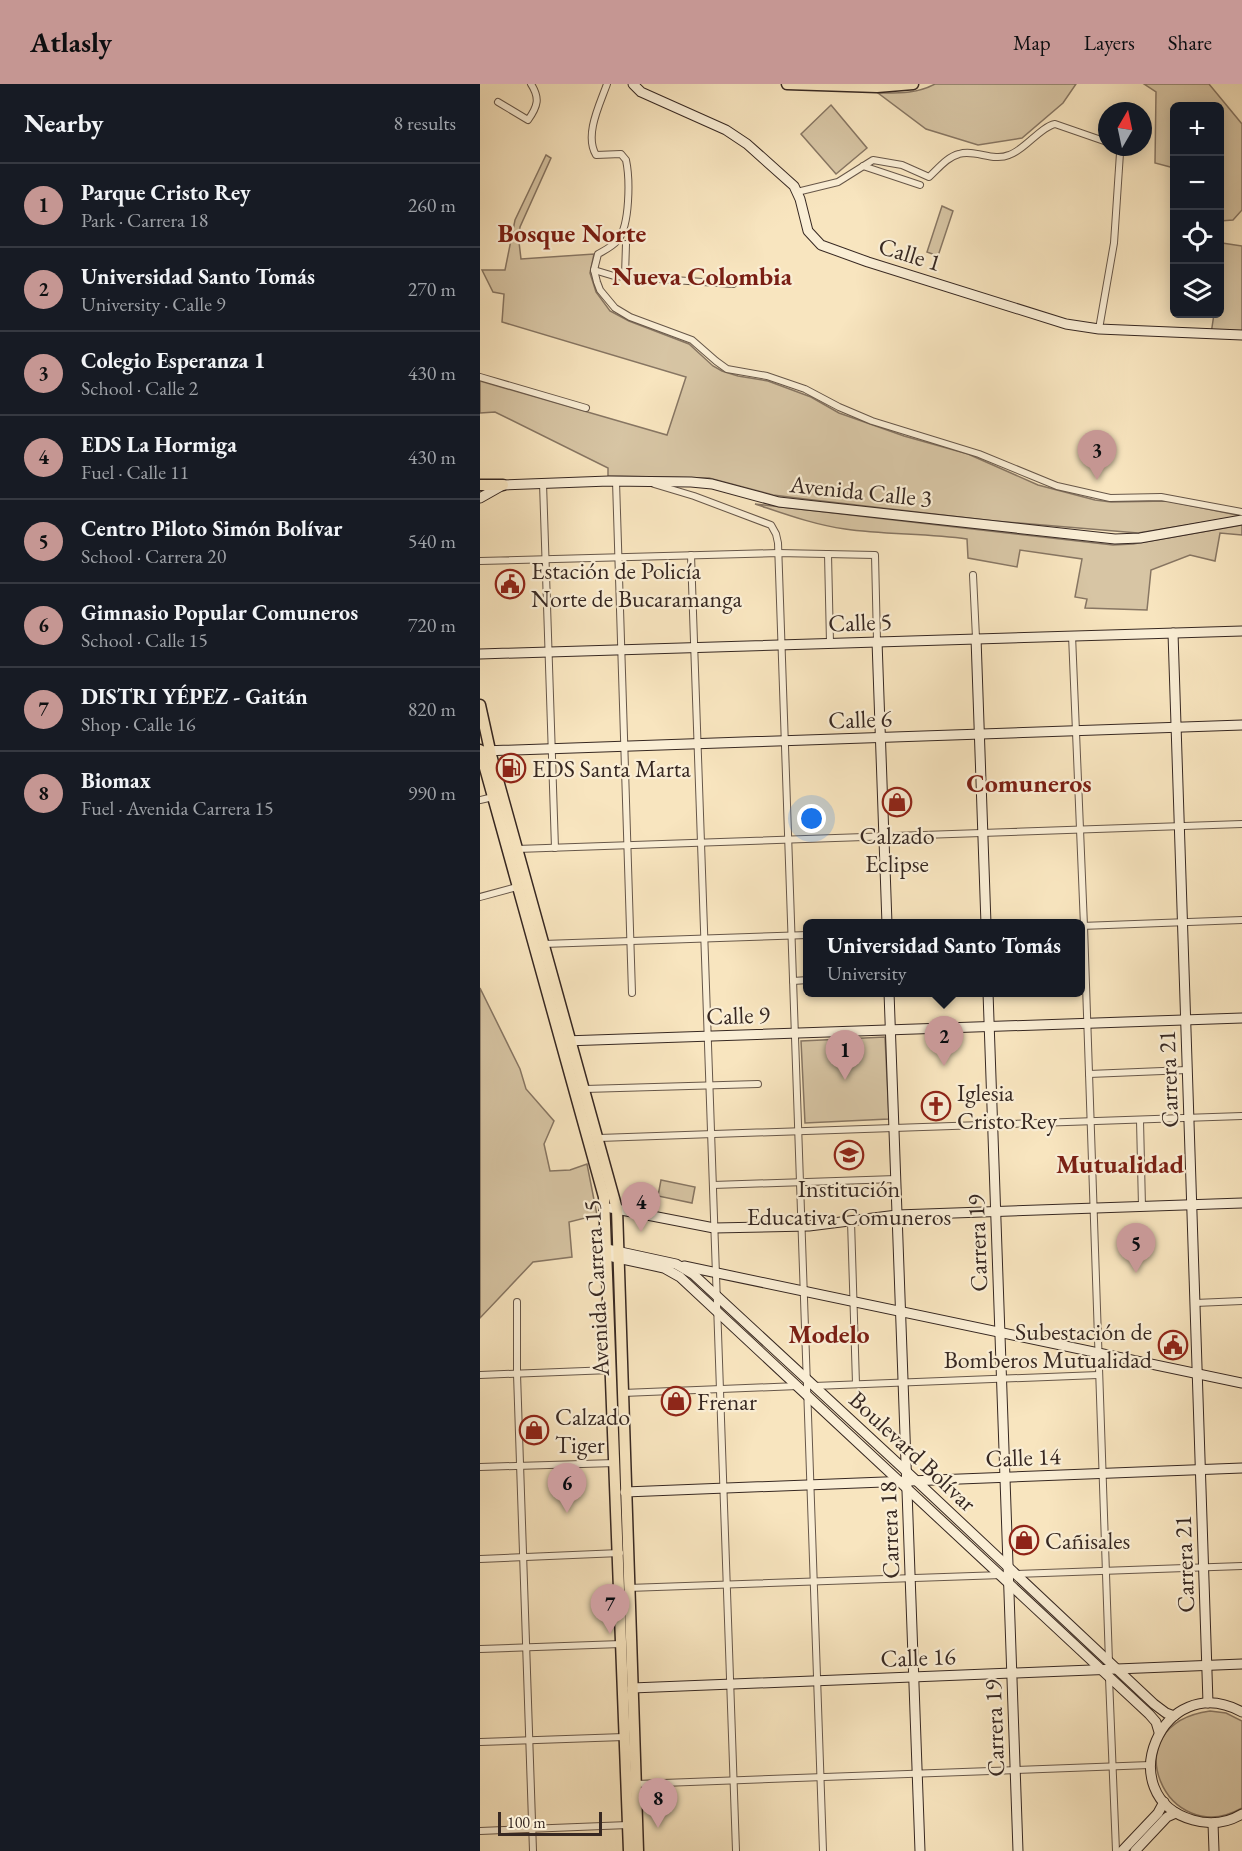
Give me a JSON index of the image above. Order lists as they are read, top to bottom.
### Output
{
  "streets": {
    "main road": ["Avenida Carrera 15"],
    "street": [
      "Calle 1",
      "Avenida Calle 3",
      "Calle 5",
      "Calle 6",
      "Calle 9",
      "Carrera 21",
      "Carrera 19",
      "Boulevard Bolívar",
      "Calle 14",
      "Carrera 18",
      "Calle 16"
    ]
  },
  "crossings": [
    ["Calle 5", "Carrera 21"],
    ["Calle 6", "Carrera 21"],
    ["Calle 6", "Avenida Carrera 15"],
    ["Calle 9", "Carrera 21"],
    ["Calle 9", "Carrera 19"],
    ["Calle 9", "Avenida Carrera 15"],
    ["Calle 9", "Carrera 18"],
    ["Carrera 21", "Calle 14"],
    ["Carrera 21", "Calle 16"],
    ["Carrera 19", "Boulevard Bolívar"],
    ["Carrera 19", "Calle 14"],
    ["Carrera 19", "Calle 16"],
    ["Avenida Carrera 15", "Boulevard Bolívar"],
    ["Avenida Carrera 15", "Calle 14"],
    ["Avenida Carrera 15", "Calle 16"],
    ["Boulevard Bolívar", "Calle 14"],
    ["Boulevard Bolívar", "Carrera 18"],
    ["Boulevard Bolívar", "Calle 16"],
    ["Calle 14", "Carrera 18"],
    ["Carrera 18", "Calle 16"]
  ],
  "districts": [
    "Bosque Norte",
    "Nueva Colombia",
    "Comuneros",
    "Mutualidad",
    "Modelo"
  ],
  "places": {
    "public building": ["Estación de Policía Norte de Bucaramanga", "Subestación de Bomberos Mutualidad"],
    "fuel station": ["EDS Santa Marta"],
    "shop": [
      "Calzado Eclipse",
      "Frenar",
      "Calzado Tiger",
      "Cañisales"
    ],
    "church": ["Iglesia Cristo Rey"],
    "school or university": ["Institución Educativa Comuneros"]
  },
  "scale_bar": "100 m",
  "north": "top",
  "page": {
    "header": "Atlasly",
    "nav": ["Map", "Layers", "Share"],
    "heading": ["Nearby", "8 results"],
    "map_buttons": ["+", "−"],
    "list": [
      {
        "mark": "1",
        "name": "Parque Cristo Rey",
        "note": "Park · Carrera 18",
        "value": "260 m"
      },
      {
        "mark": "2",
        "name": "Universidad Santo Tomás",
        "note": "University · Calle 9",
        "value": "270 m"
      },
      {
        "mark": "3",
        "name": "Colegio Esperanza 1",
        "note": "School · Calle 2",
        "value": "430 m"
      },
      {
        "mark": "4",
        "name": "EDS La Hormiga",
        "note": "Fuel · Calle 11",
        "value": "430 m"
      },
      {
        "mark": "5",
        "name": "Centro Piloto Simón Bolívar",
        "note": "School · Carrera 20",
        "value": "540 m"
      },
      {
        "mark": "6",
        "name": "Gimnasio Popular Comuneros",
        "note": "School · Calle 15",
        "value": "720 m"
      },
      {
        "mark": "7",
        "name": "DISTRI YÉPEZ - Gaitán",
        "note": "Shop · Calle 16",
        "value": "820 m"
      },
      {
        "mark": "8",
        "name": "Biomax",
        "note": "Fuel · Avenida Carrera 15",
        "value": "990 m"
      }
    ],
    "pins": [
      "3",
      "2",
      "1",
      "4",
      "5",
      "6",
      "7",
      "8"
    ],
    "popup": ["Universidad Santo Tomás", "University"],
    "scale": "100 m"
  }
}
